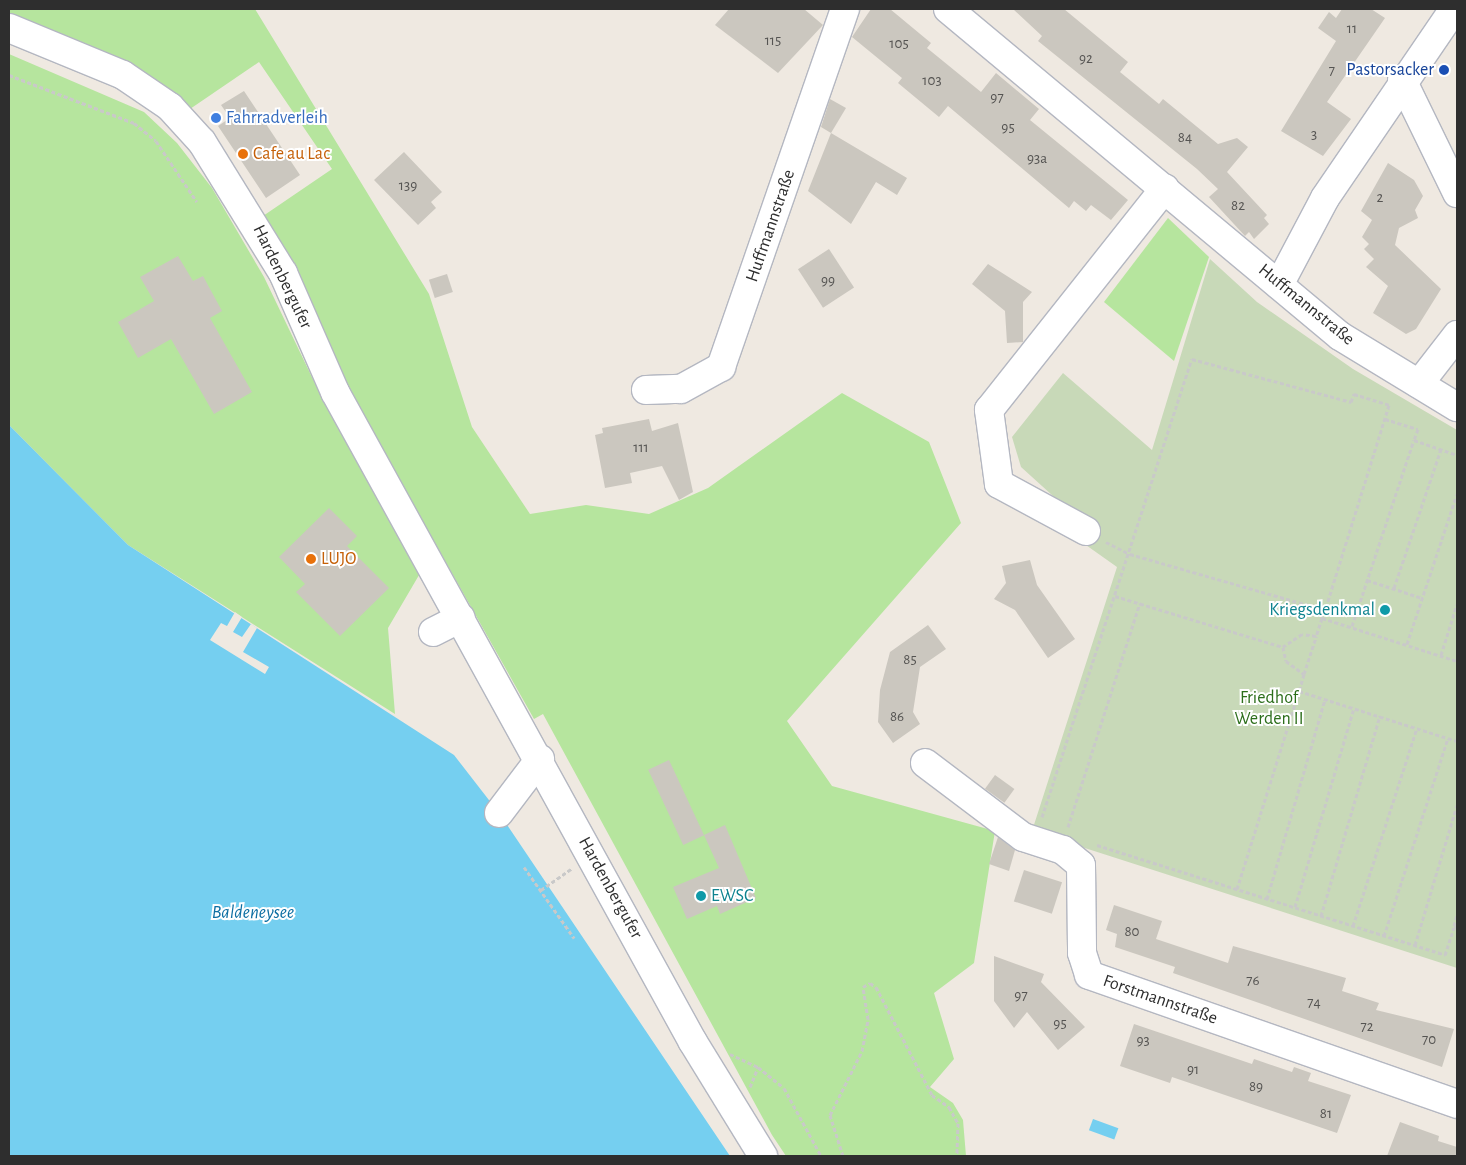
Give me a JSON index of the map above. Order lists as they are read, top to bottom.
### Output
{
  "streets": {
    "street": ["Huffmannstraße", "Hardenbergufer", "Forstmannstraße"]
  },
  "water": ["Baldeneysee"],
  "parks": ["Friedhof Werden II"],
  "places": [
    "Pastorsacker",
    "Fahrradverleih",
    "Cafe au Lac",
    "LUJO",
    "Kriegsdenkmal",
    "EWSC"
  ],
  "house_numbers": [
    "11",
    "115",
    "105",
    "92",
    "7",
    "103",
    "97",
    "95",
    "3",
    "84",
    "93a",
    "139",
    "2",
    "82",
    "99",
    "111",
    "85",
    "86",
    "80",
    "76",
    "97",
    "74",
    "95",
    "72",
    "70",
    "93",
    "91",
    "89",
    "81"
  ]
}
